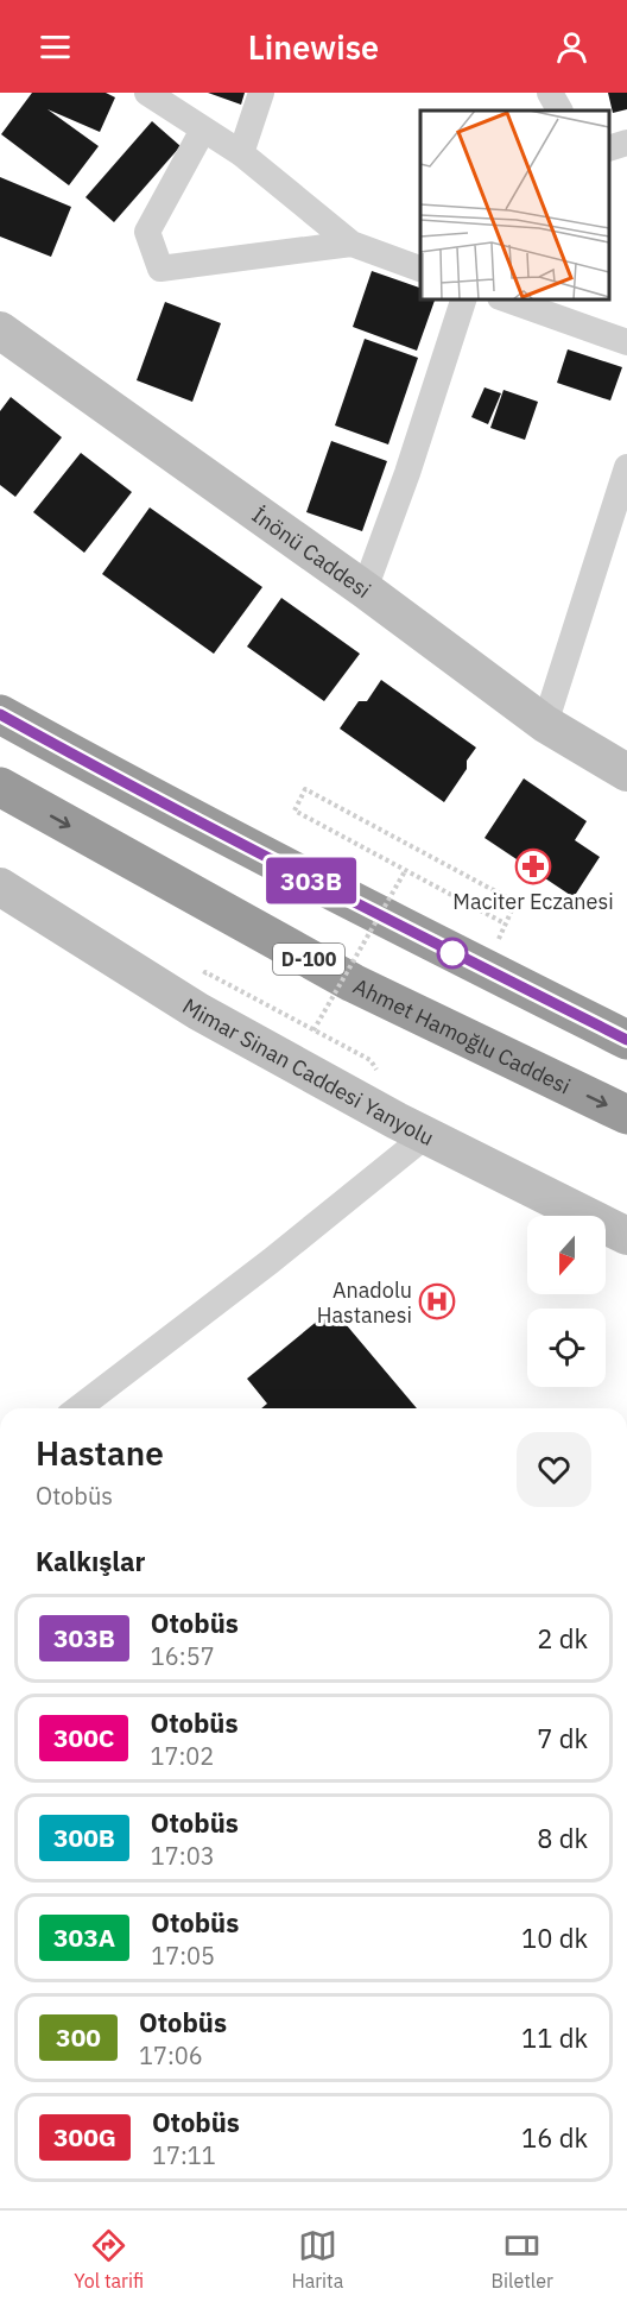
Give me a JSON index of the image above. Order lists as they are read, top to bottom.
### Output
{
  "streets": {
    "highway": ["D-100", "Ahmet Hamoğlu Caddesi"],
    "main road": ["İnönü Caddesi", "Mimar Sinan Caddesi Yanyolu"]
  },
  "places": {
    "pharmacy": ["Maciter Eczanesi"],
    "hospital": ["Anadolu Hastanesi"]
  },
  "lines": ["bus line 303B"],
  "north": "bottom",
  "page": {
    "header": "Linewise",
    "on_map": "303B",
    "heading": [
      ["Hastane", "Otobüs"],
      "Kalkışlar"
    ],
    "list": [
      {
        "mark": "303B",
        "name": "Otobüs",
        "note": "16:57",
        "value": "2 dk"
      },
      {
        "mark": "300C",
        "name": "Otobüs",
        "note": "17:02",
        "value": "7 dk"
      },
      {
        "mark": "300B",
        "name": "Otobüs",
        "note": "17:03",
        "value": "8 dk"
      },
      {
        "mark": "303A",
        "name": "Otobüs",
        "note": "17:05",
        "value": "10 dk"
      },
      {
        "mark": "300",
        "name": "Otobüs",
        "note": "17:06",
        "value": "11 dk"
      },
      {
        "mark": "300G",
        "name": "Otobüs",
        "note": "17:11",
        "value": "16 dk"
      }
    ],
    "tabs": ["Yol tarifi", "Harita", "Biletler"]
  }
}
